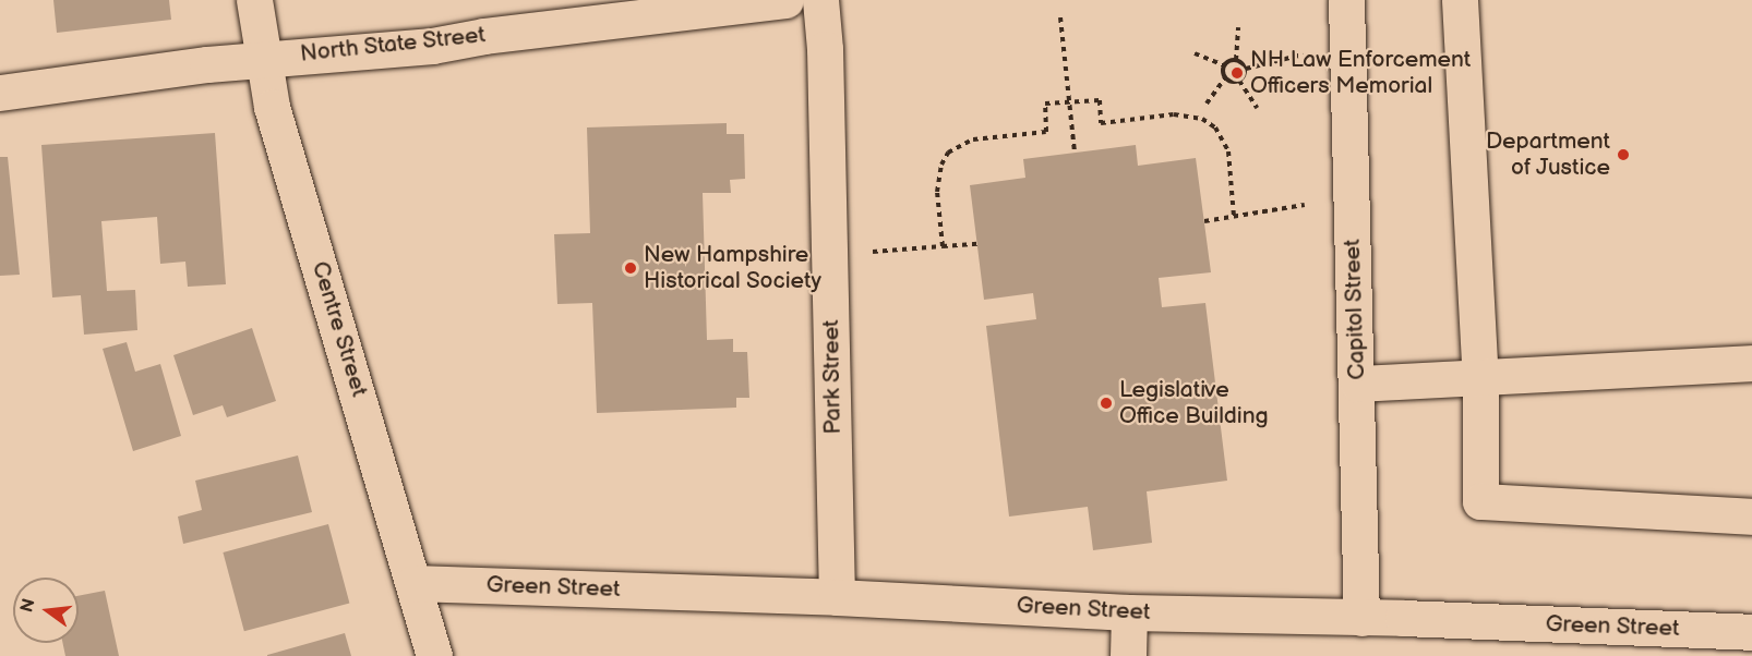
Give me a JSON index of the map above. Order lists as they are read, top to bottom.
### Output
{
  "streets": {
    "street": [
      "North State Street",
      "Capitol Street",
      "Centre Street",
      "Park Street",
      "Green Street"
    ]
  },
  "crossings": [
    ["North State Street", "Centre Street"],
    ["Capitol Street", "Green Street"],
    ["Centre Street", "Green Street"],
    ["Park Street", "Green Street"]
  ],
  "places": [
    "NH Law Enforcement Officers Memorial",
    "Department of Justice",
    "New Hampshire Historical Society",
    "Legislative Office Building"
  ],
  "north": "left"
}
